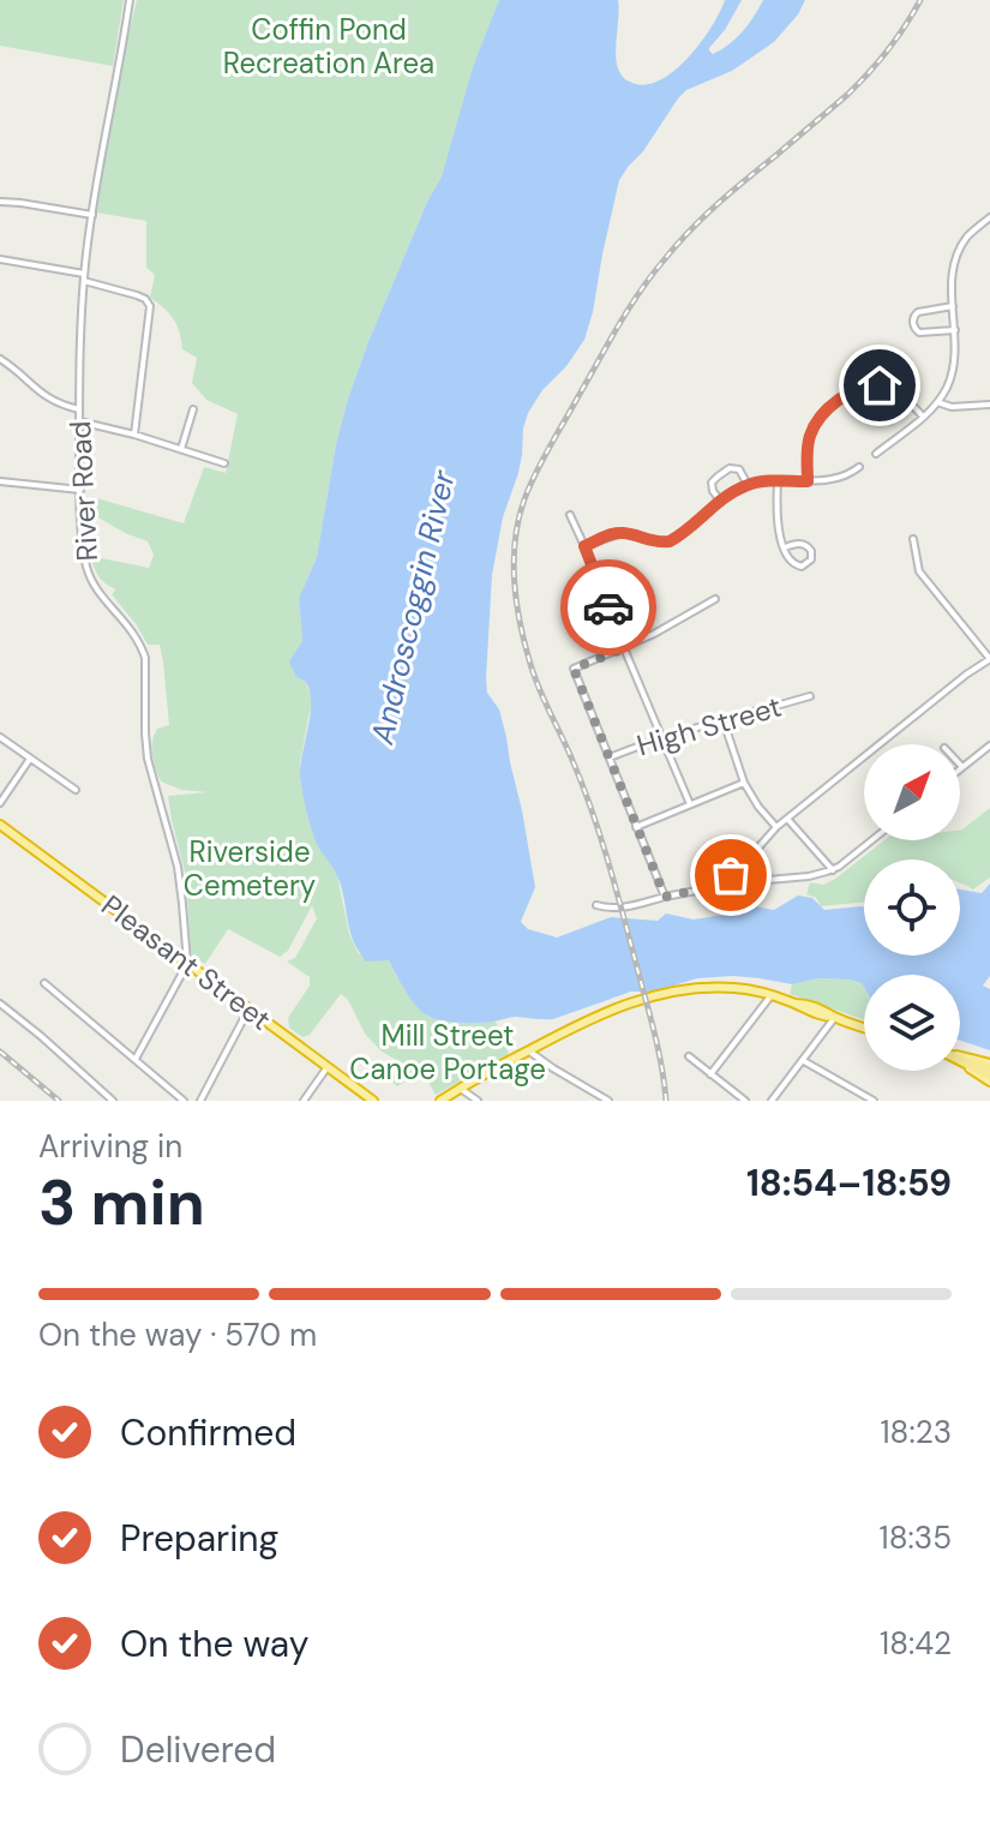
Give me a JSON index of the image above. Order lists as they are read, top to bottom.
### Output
{
  "streets": {
    "highway": ["Pleasant Street"],
    "street": ["River Road", "High Street"]
  },
  "crossings": [
    ["River Road", "Pleasant Street"]
  ],
  "water": ["Androscoggin River"],
  "parks": ["Coffin Pond Recreation Area", "Riverside Cemetery", "Mill Street Canoe Portage"],
  "north": "top right",
  "page": {
    "heading": ["3 min", "Arriving in", "18:54–18:59"],
    "bar": "On the way · 570 m",
    "list": [
      ["Confirmed", "18:23"],
      ["Preparing", "18:35"],
      ["On the way", "18:42"],
      "Delivered"
    ]
  }
}
